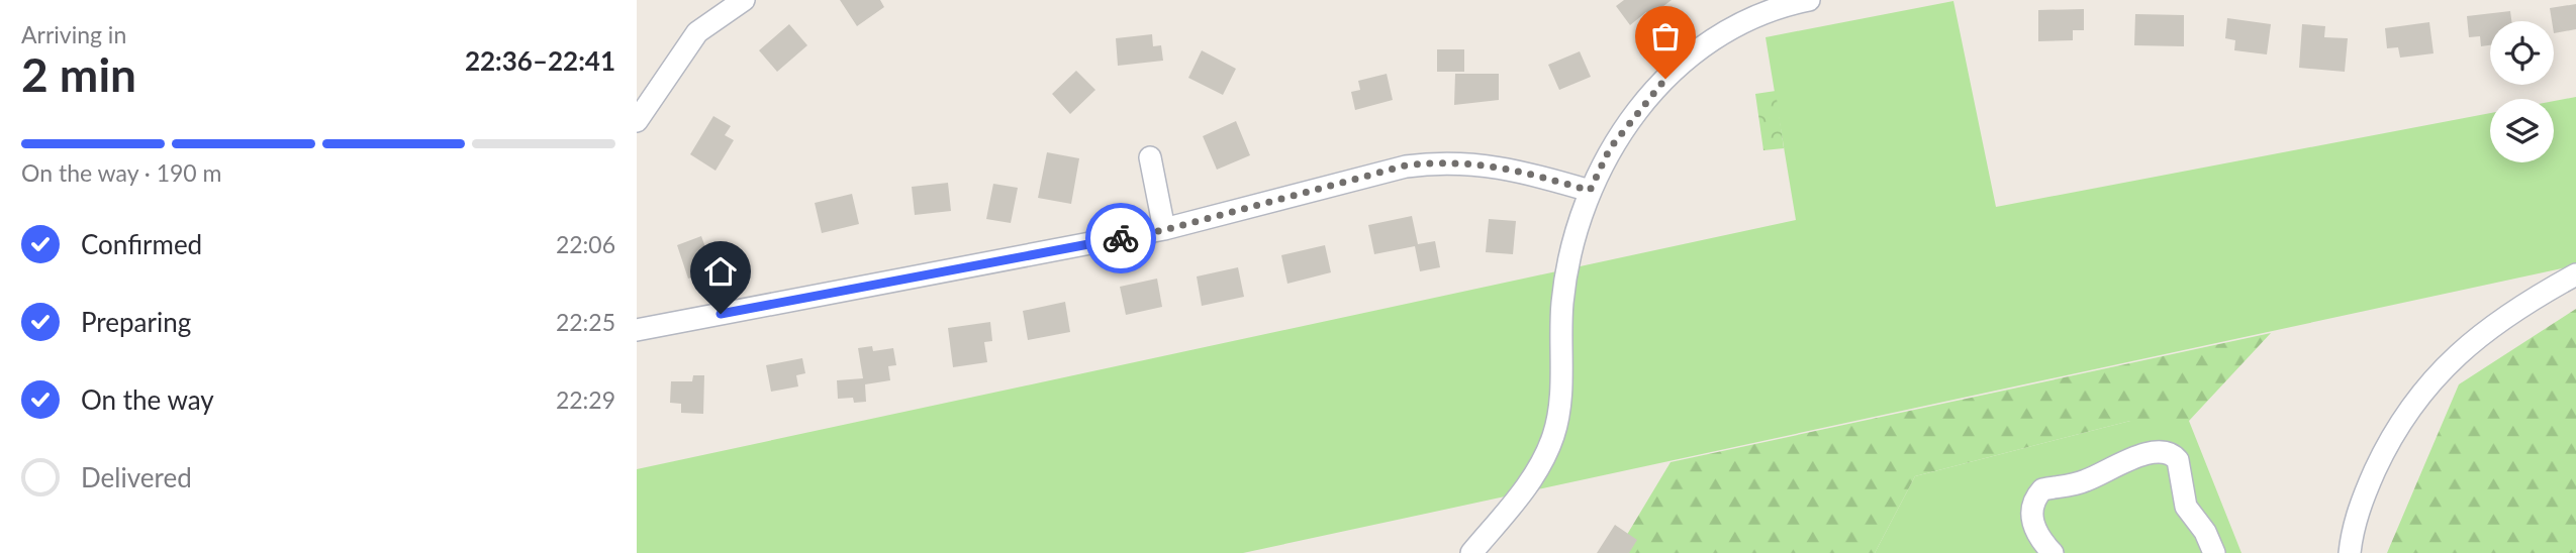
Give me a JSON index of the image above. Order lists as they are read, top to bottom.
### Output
{
  "page": {
    "heading": ["2 min", "Arriving in", "22:36–22:41"],
    "bar": "On the way · 190 m",
    "list": [
      ["Confirmed", "22:06"],
      ["Preparing", "22:25"],
      ["On the way", "22:29"],
      "Delivered"
    ]
  }
}
